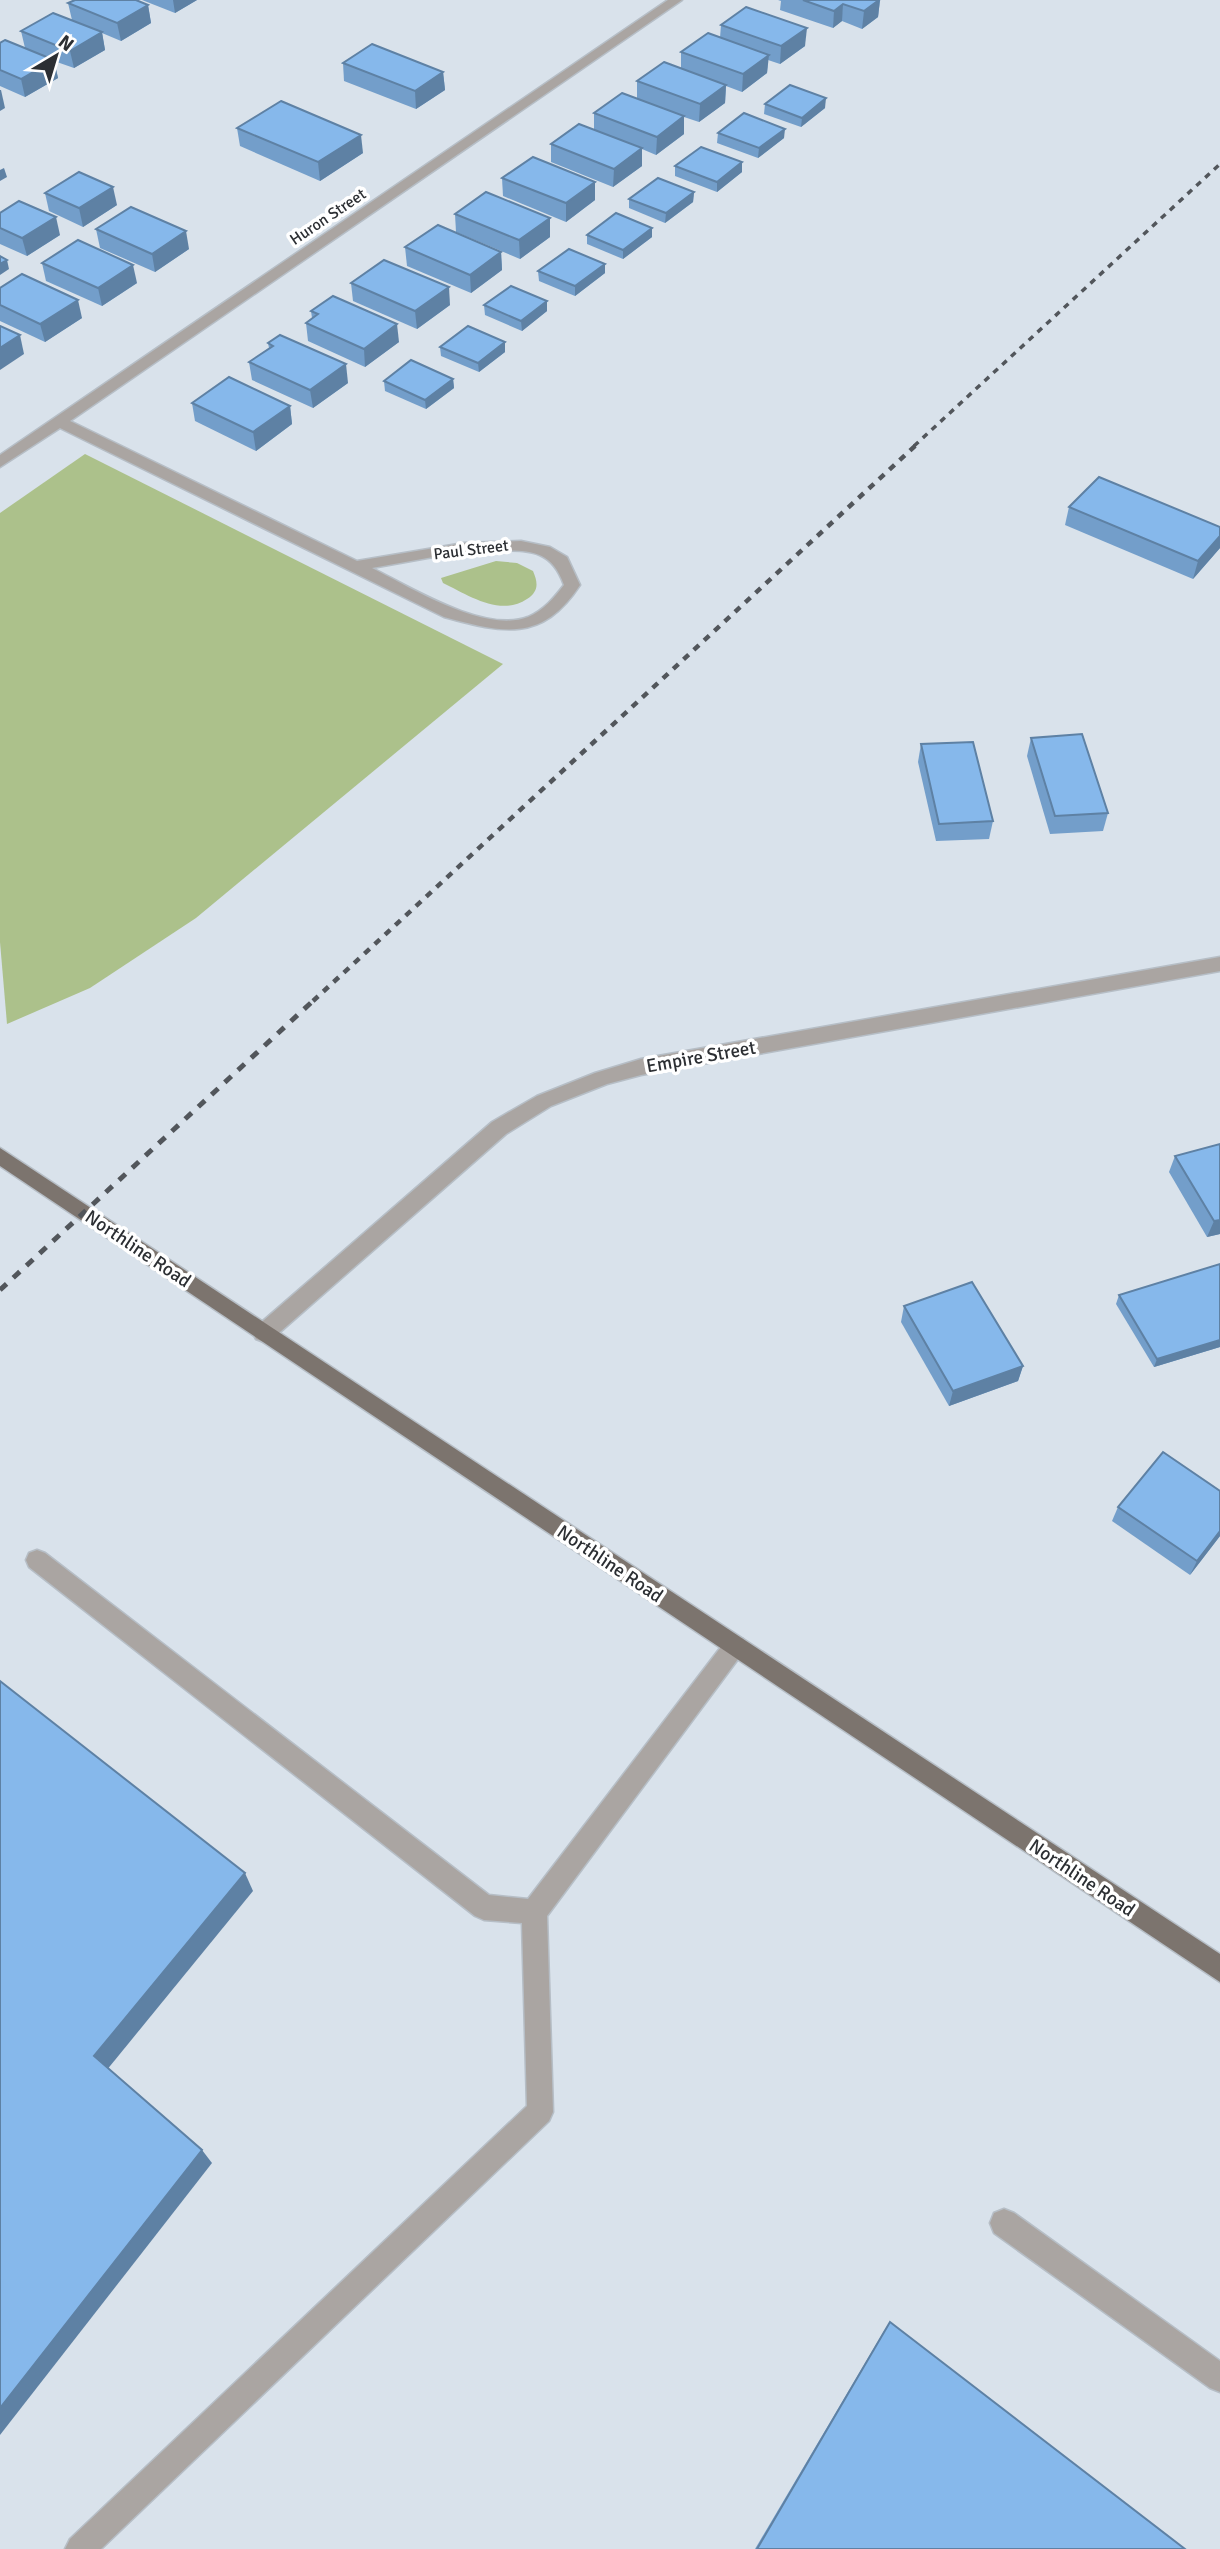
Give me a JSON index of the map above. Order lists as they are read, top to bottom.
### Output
{
  "streets": {
    "main road": ["Northline Road"],
    "street": ["Huron Street", "Paul Street", "Empire Street"]
  },
  "crossings": [
    ["Huron Street", "Paul Street"],
    ["Empire Street", "Northline Road"]
  ],
  "north": "top right"
}
